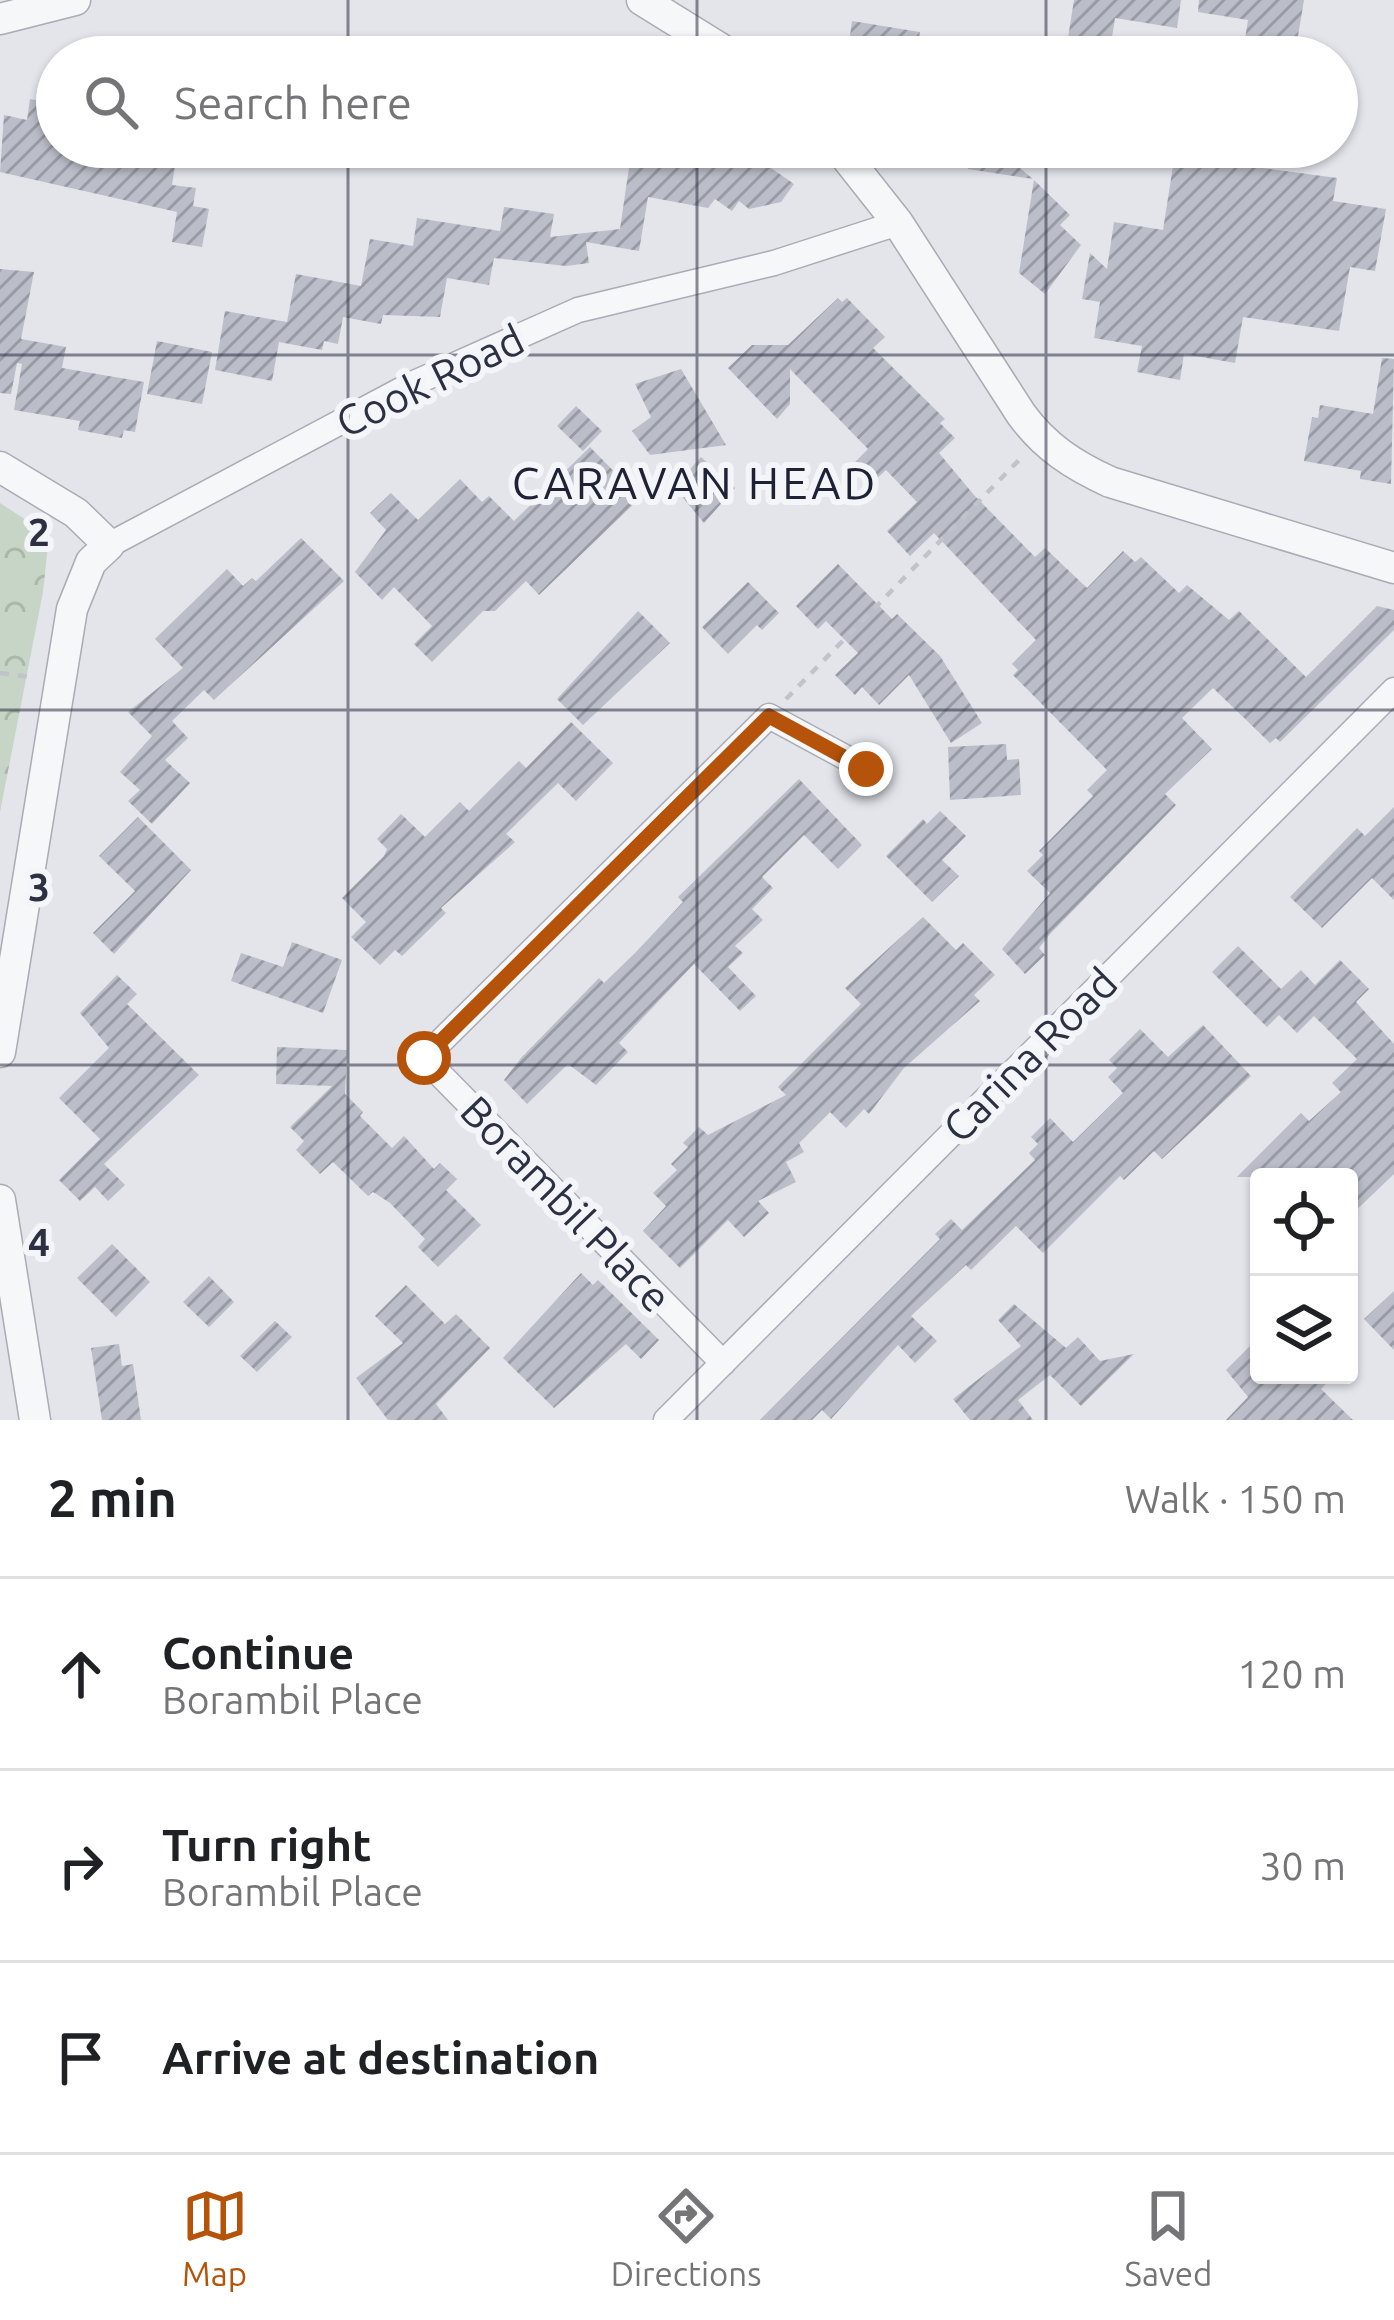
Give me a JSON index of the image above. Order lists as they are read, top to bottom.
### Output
{
  "streets": {
    "street": ["Cook Road", "Carina Road", "Borambil Place"]
  },
  "crossings": [
    ["Carina Road", "Borambil Place"]
  ],
  "districts": ["CARAVAN HEAD"],
  "page": {
    "search": "Search here",
    "heading": ["2 min", "Walk · 150 m"],
    "list": [
      ["Continue", "Borambil Place", "120 m"],
      ["Turn right", "Borambil Place", "30 m"],
      "Arrive at destination"
    ],
    "nav": ["Map", "Directions", "Saved"]
  },
  "grid": {
    "rows": ["2", "3", "4"]
  }
}
